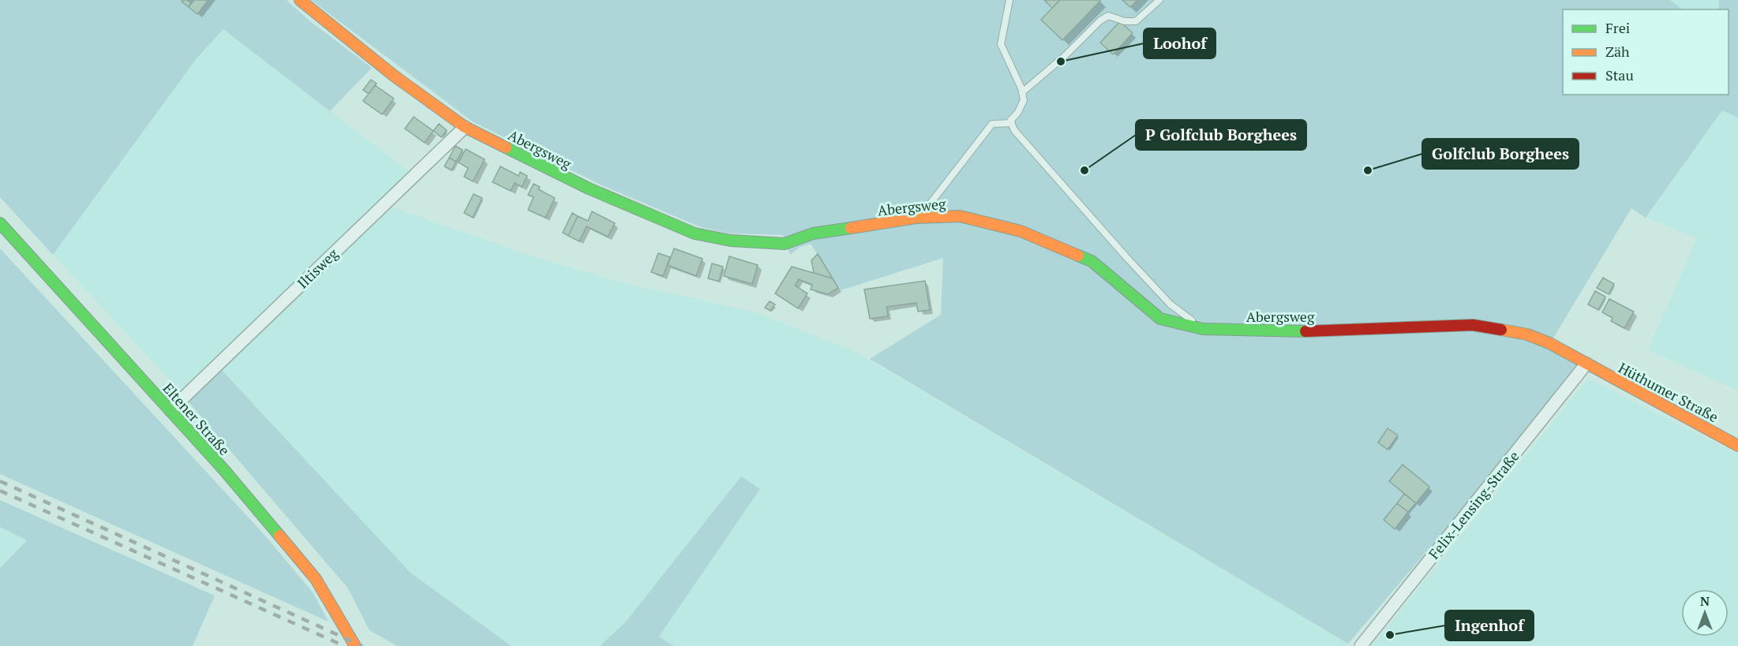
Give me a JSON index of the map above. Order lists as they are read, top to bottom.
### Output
{
  "streets": {
    "street": [
      "Abergsweg",
      "Iltisweg",
      "Hüthumer Straße",
      "Eltener Straße",
      "Felix-Lensing-Straße"
    ]
  },
  "crossings": [
    ["Abergsweg", "Iltisweg"],
    ["Abergsweg", "Hüthumer Straße"],
    ["Abergsweg", "Felix-Lensing-Straße"],
    ["Iltisweg", "Eltener Straße"],
    ["Hüthumer Straße", "Felix-Lensing-Straße"]
  ],
  "places": [
    "Loohof",
    "P Golfclub Borghees",
    "Golfclub Borghees",
    "Ingenhof"
  ],
  "legend": ["Frei", "Zäh", "Stau"],
  "north": "top"
}
